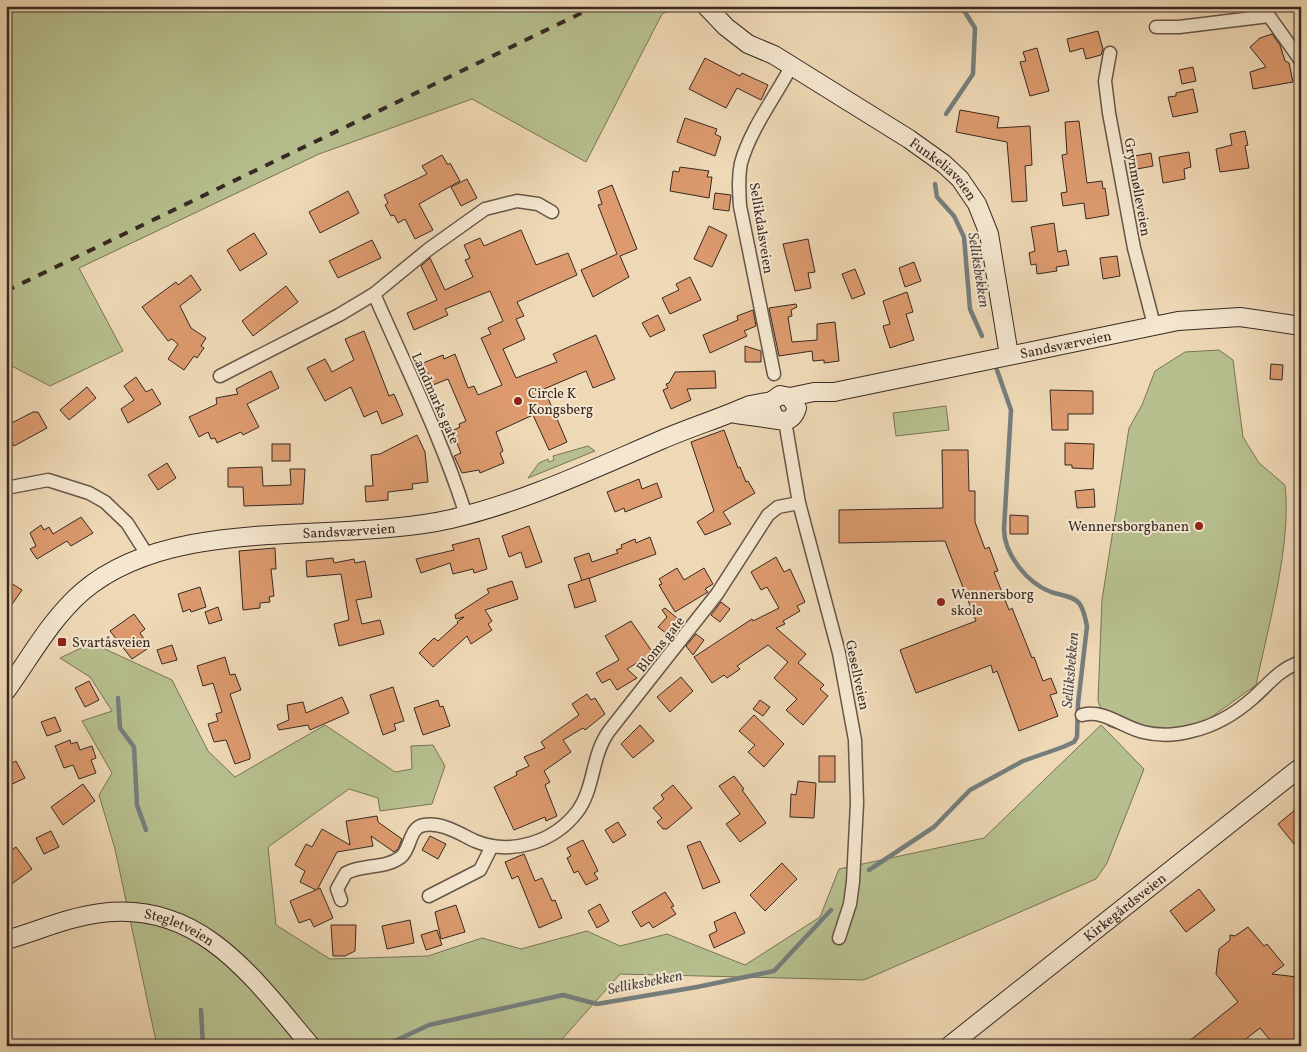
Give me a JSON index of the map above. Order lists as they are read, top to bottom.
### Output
{
  "streets": {
    "street": [
      "Funkeliaveien",
      "Grynmølleveien",
      "Sellikdalsveien",
      "Sandsværveien",
      "Landmarks gate",
      "Bloms gate",
      "Gesellveien",
      "Kirkegårdsveien",
      "Stegletveien"
    ]
  },
  "crossings": [
    ["Funkeliaveien", "Sellikdalsveien"],
    ["Funkeliaveien", "Sandsværveien"],
    ["Grynmølleveien", "Sandsværveien"],
    ["Sandsværveien", "Landmarks gate"],
    ["Sandsværveien", "Gesellveien"],
    ["Bloms gate", "Gesellveien"]
  ],
  "water": ["Selliksbekken"],
  "places": {
    "other": ["Circle K Kongsberg", "Wennersborgbanen", "Wennersborg skole"],
    "transit": ["Svartåsveien"]
  }
}
